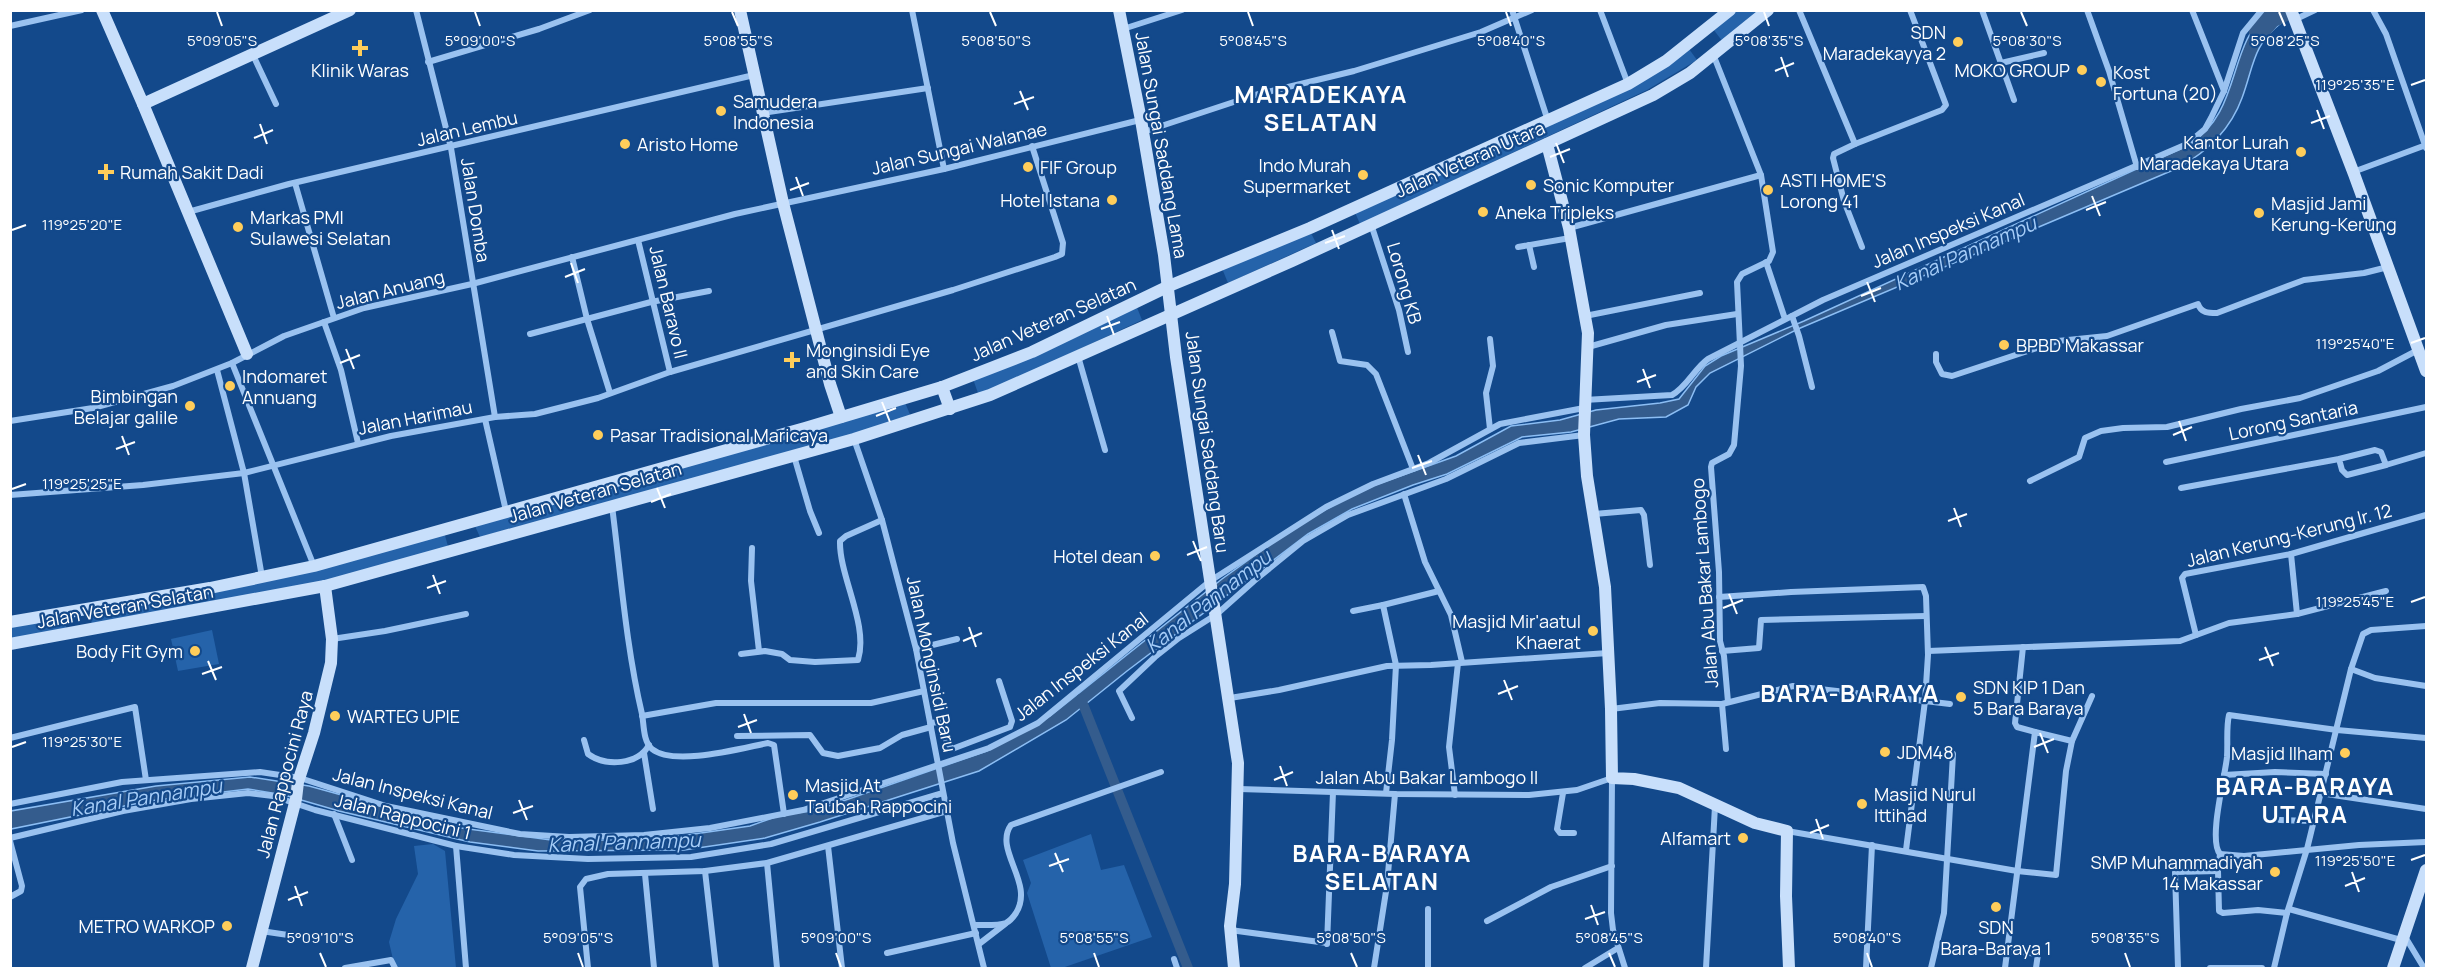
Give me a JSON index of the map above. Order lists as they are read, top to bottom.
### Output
{
  "streets": {
    "main road": [
      "Jalan Sungai Saddang Lama",
      "Jalan Veteran Utara",
      "Jalan Veteran Selatan",
      "Jalan Sungai Saddang Baru",
      "Jalan Rappocini Raya"
    ],
    "street": [
      "Jalan Lembu",
      "Jalan Sungai Walanae",
      "Jalan Domba",
      "Jalan Inspeksi Kanal",
      "Lorong KB",
      "Jalan Anuang",
      "Jalan Baravo II",
      "Jalan Harimau",
      "Lorong Santaria",
      "Jalan Kerung-Kerung lr. 12",
      "Jalan Abu Bakar Lambogo",
      "Jalan Monginsidi Baru",
      "Jalan Abu Bakar Lambogo II",
      "Jalan Rappocini 1"
    ]
  },
  "crossings": [
    ["Jalan Lembu", "Jalan Domba"],
    ["Jalan Sungai Saddang Lama", "Jalan Sungai Walanae"],
    ["Jalan Sungai Saddang Lama", "Jalan Veteran Utara"],
    ["Jalan Sungai Saddang Lama", "Jalan Veteran Selatan"],
    ["Jalan Sungai Saddang Lama", "Jalan Sungai Saddang Baru"],
    ["Jalan Sungai Walanae", "Jalan Anuang"],
    ["Jalan Sungai Walanae", "Jalan Harimau"],
    ["Jalan Veteran Utara", "Lorong KB"],
    ["Jalan Veteran Utara", "Jalan Veteran Selatan"],
    ["Jalan Veteran Utara", "Jalan Sungai Saddang Baru"],
    ["Jalan Domba", "Jalan Anuang"],
    ["Jalan Domba", "Jalan Harimau"],
    ["Jalan Inspeksi Kanal", "Jalan Sungai Saddang Baru"],
    ["Jalan Inspeksi Kanal", "Jalan Abu Bakar Lambogo"],
    ["Jalan Inspeksi Kanal", "Jalan Monginsidi Baru"],
    ["Jalan Inspeksi Kanal", "Jalan Rappocini Raya"],
    ["Jalan Anuang", "Jalan Baravo II"],
    ["Jalan Baravo II", "Jalan Harimau"],
    ["Jalan Veteran Selatan", "Jalan Sungai Saddang Baru"],
    ["Jalan Veteran Selatan", "Jalan Monginsidi Baru"],
    ["Jalan Veteran Selatan", "Jalan Rappocini Raya"],
    ["Jalan Sungai Saddang Baru", "Jalan Abu Bakar Lambogo II"],
    ["Jalan Monginsidi Baru", "Jalan Rappocini 1"],
    ["Jalan Rappocini Raya", "Jalan Rappocini 1"]
  ],
  "districts": [
    "MARADEKAYA SELATAN",
    "BARA-BARAYA",
    "BARA-BARAYA UTARA",
    "BARA-BARAYA SELATAN"
  ],
  "water": ["Kanal Pannampu"],
  "places": {
    "other": [
      "SDN Maradekayya 2",
      "MOKO GROUP",
      "Kost Fortuna (20)",
      "Samudera Indonesia",
      "Aristo Home",
      "Kantor Lurah Maradekaya Utara",
      "FIF Group",
      "Indo Murah Supermarket",
      "Sonic Komputer",
      "ASTI HOME'S Lorong 41",
      "Hotel Istana",
      "Aneka Tripleks",
      "Masjid Jami Kerung-Kerung",
      "Markas PMI Sulawesi Selatan",
      "BPBD Makassar",
      "Indomaret Annuang",
      "Bimbingan Belajar galile",
      "Pasar Tradisional Maricaya",
      "Hotel dean",
      "Masjid Mir'aatul Khaerat",
      "Body Fit Gym",
      "SDN KIP 1 Dan 5 Bara Baraya",
      "WARTEG UPIE",
      "JDM48",
      "Masjid Ilham",
      "Masjid At Taubah Rappocini",
      "Masjid Nurul Ittihad",
      "Alfamart",
      "SMP Muhammadiyah 14 Makassar",
      "SDN Bara-Baraya 1",
      "METRO WARKOP"
    ],
    "health": ["Klinik Waras", "Rumah Sakit Dadi", "Monginsidi Eye and Skin Care"]
  },
  "coordinates": [
    "5°09'05\"S",
    "5°09'00\"S",
    "5°08'55\"S",
    "5°08'50\"S",
    "5°08'45\"S",
    "5°08'40\"S",
    "5°08'35\"S",
    "5°08'30\"S",
    "5°08'25\"S",
    "119°25'35\"E",
    "119°25'20\"E",
    "119°25'40\"E",
    "119°25'25\"E",
    "119°25'45\"E",
    "119°25'30\"E",
    "119°25'50\"E",
    "5°09'10\"S"
  ]
}
